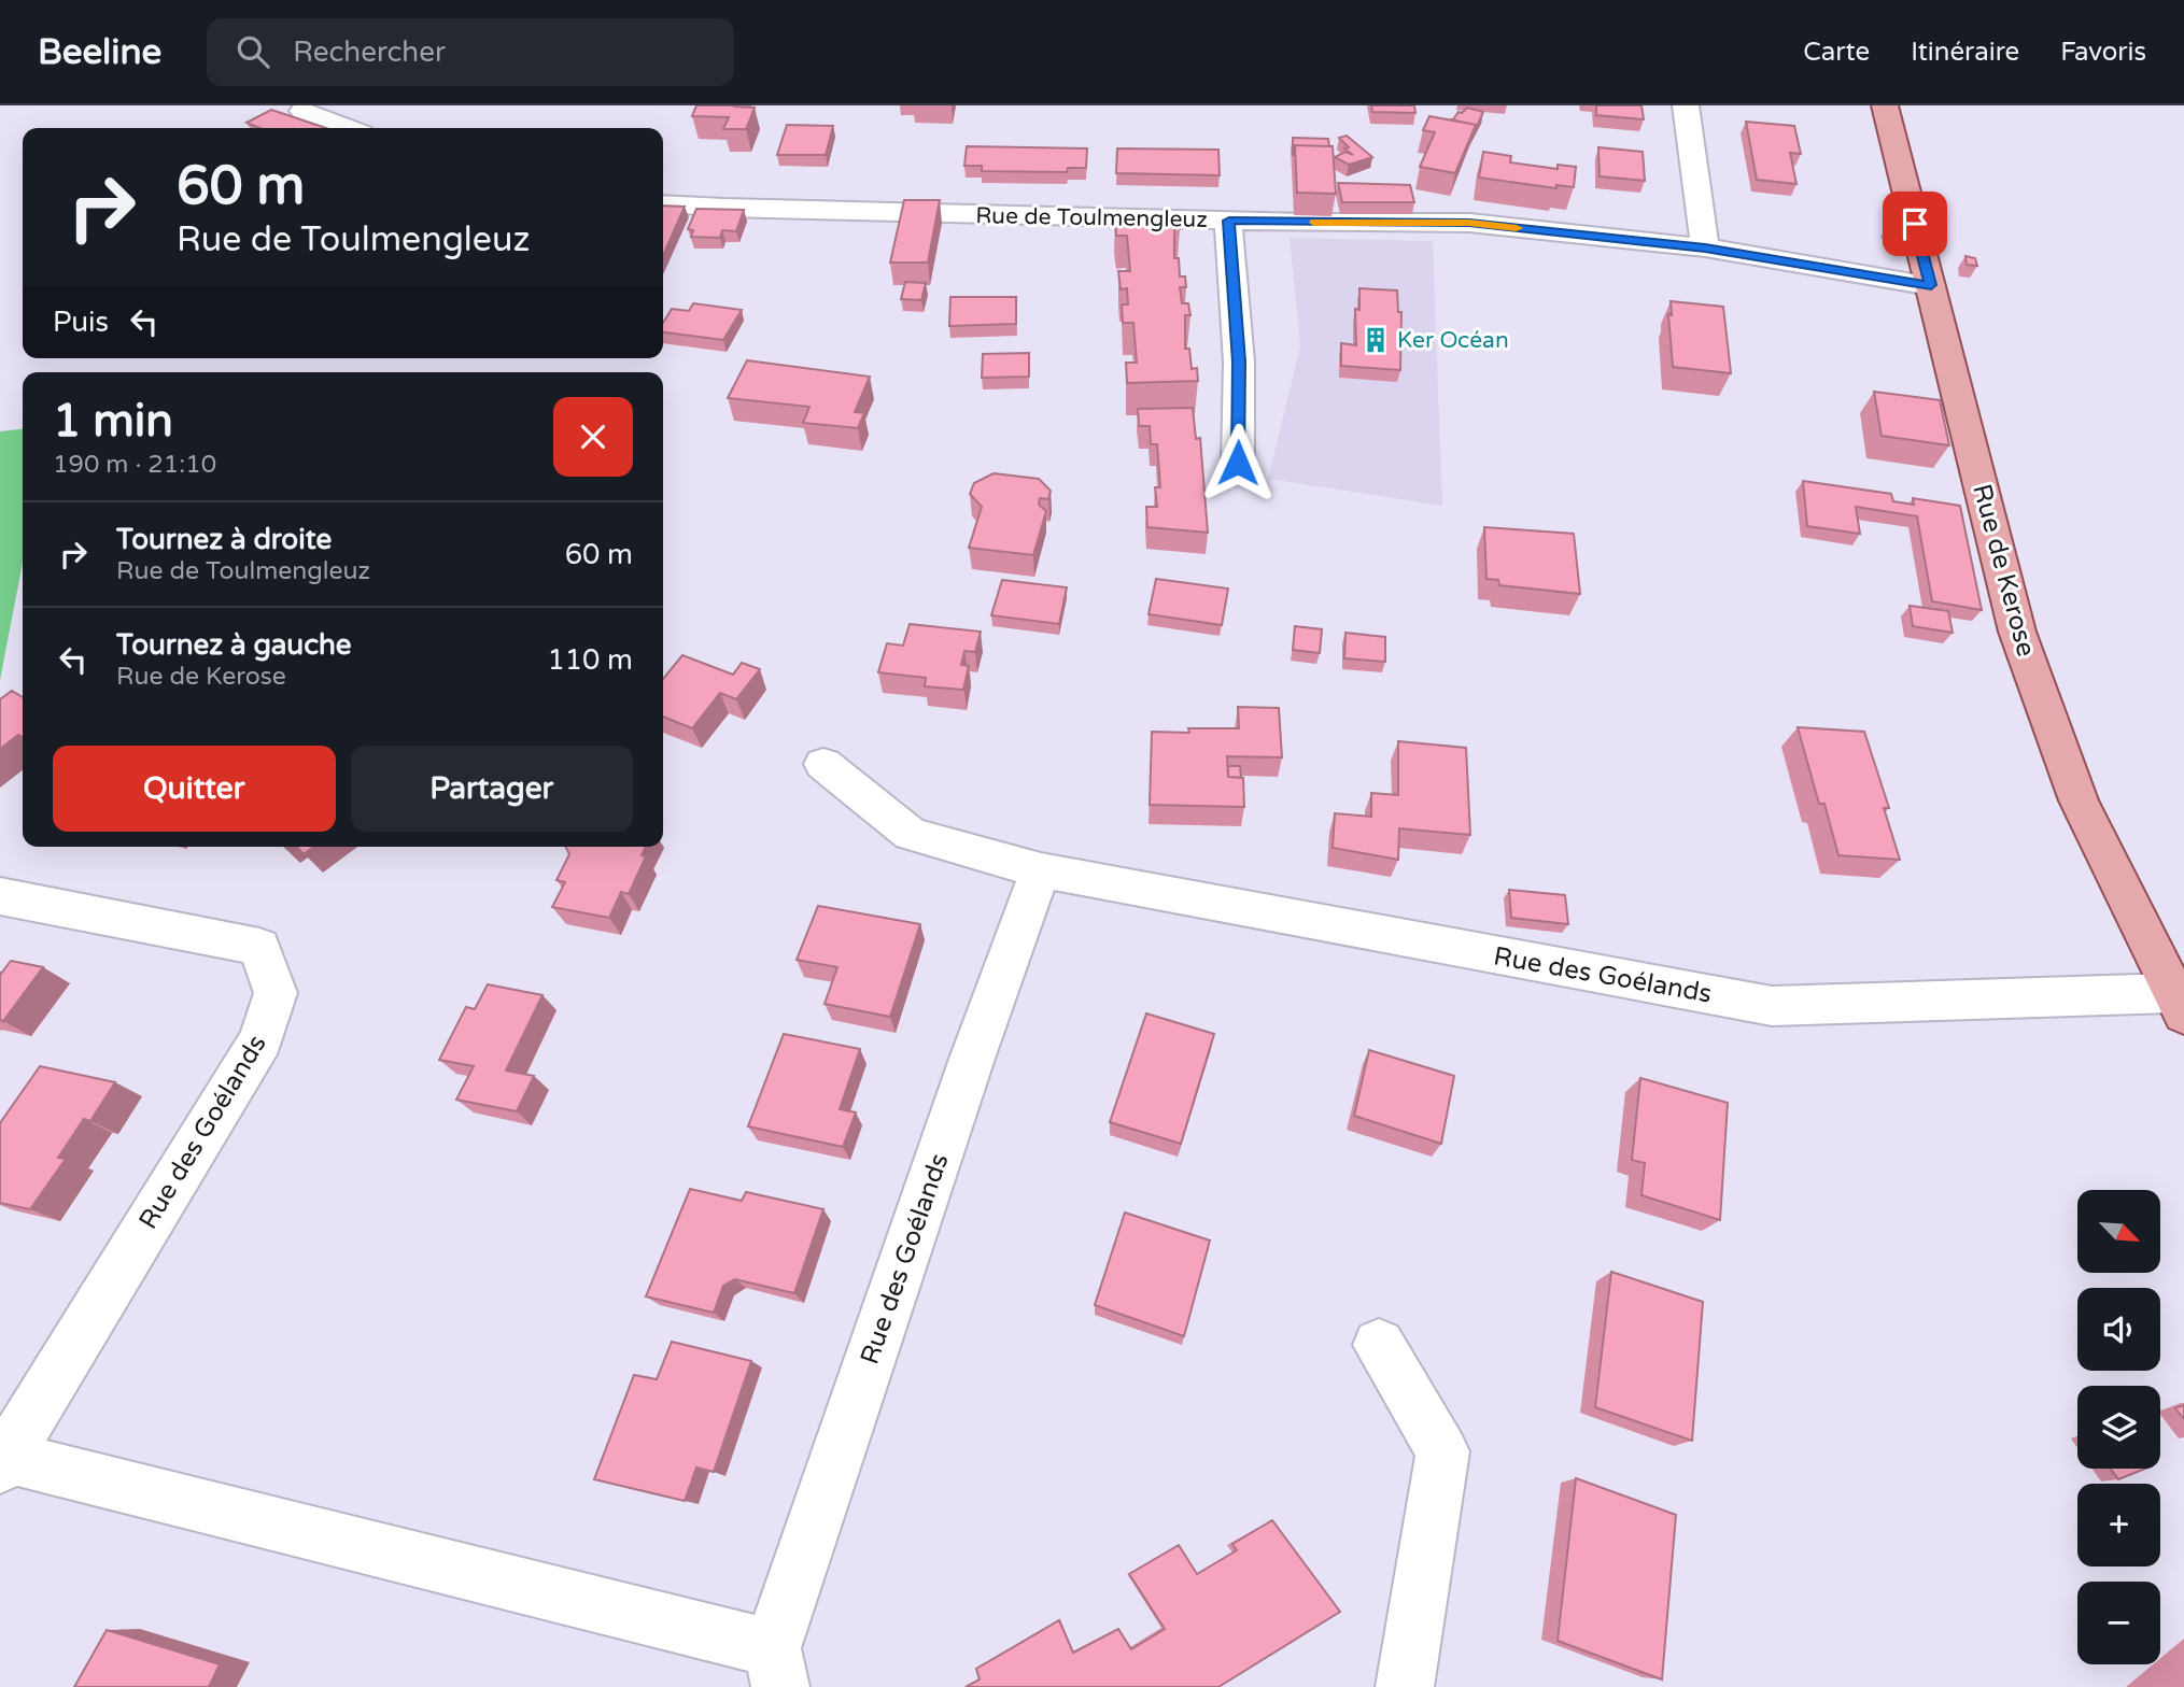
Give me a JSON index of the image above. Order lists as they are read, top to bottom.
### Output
{
  "streets": {
    "main road": ["Rue de Kerose"],
    "street": ["Rue de Toulmengleuz", "Rue des Goélands"]
  },
  "crossings": [
    ["Rue de Toulmengleuz", "Rue de Kerose"],
    ["Rue de Kerose", "Rue des Goélands"]
  ],
  "places": {
    "building": ["Ker Océan"]
  },
  "north": "bottom right",
  "page": {
    "header": "Beeline",
    "search": "Rechercher",
    "nav": ["Carte", "Itinéraire", "Favoris"],
    "turn": ["60 m", "Rue de Toulmengleuz"],
    "then": "Puis",
    "heading": ["1 min", "190 m · 21:10"],
    "list": [
      {
        "name": "Tournez à droite",
        "note": "Rue de Toulmengleuz",
        "value": "60 m"
      },
      {
        "name": "Tournez à gauche",
        "note": "Rue de Kerose",
        "value": "110 m"
      }
    ],
    "buttons": ["Quitter", "Partager"],
    "map_buttons": ["+", "−"]
  }
}
